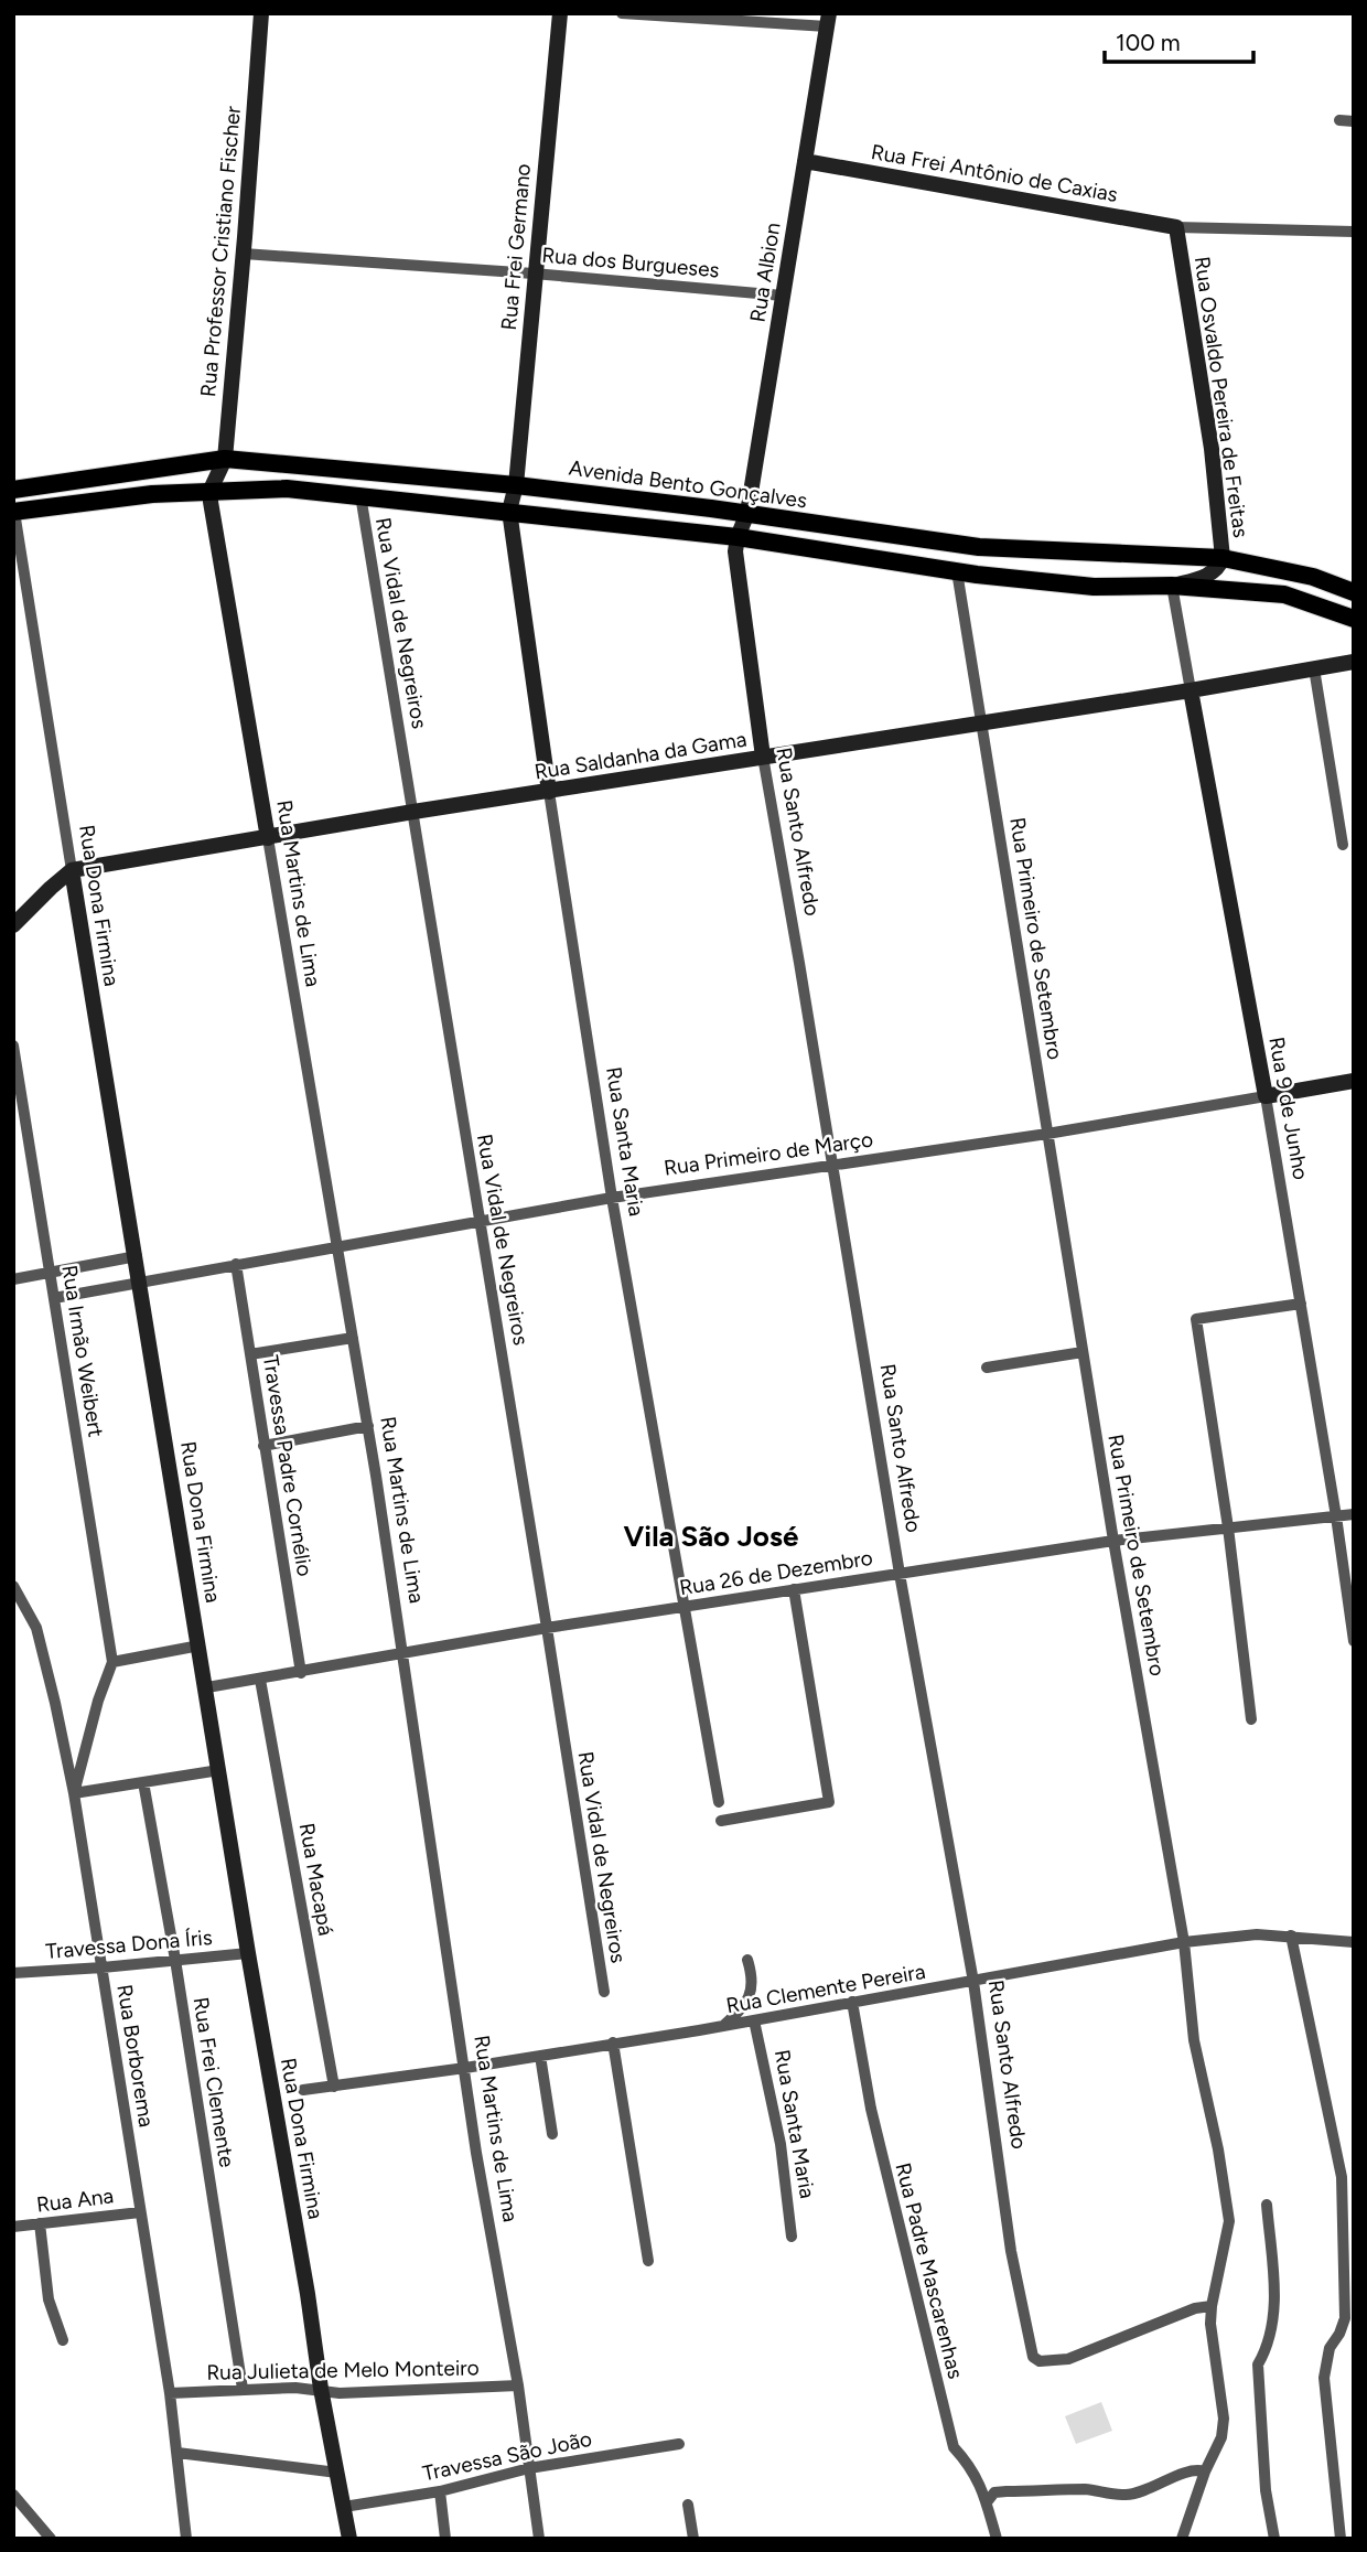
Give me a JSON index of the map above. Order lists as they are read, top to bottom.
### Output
{
  "streets": {
    "main road": ["Avenida Bento Gonçalves"],
    "street": [
      "Rua Frei Antônio de Caxias",
      "Rua Frei Germano",
      "Rua Professor Cristiano Fischer",
      "Rua dos Burgueses",
      "Rua Albion",
      "Rua Osvaldo Pereira de Freitas",
      "Rua Vidal de Negreiros",
      "Rua Saldanha da Gama",
      "Rua Santo Alfredo",
      "Rua Martins de Lima",
      "Rua Dona Firmina",
      "Rua Primeiro de Setembro",
      "Rua 9 de Junho",
      "Rua Santa Maria",
      "Rua Primeiro de Março",
      "Rua Irmão Weibert",
      "Travessa Padre Cornélio",
      "Rua 26 de Dezembro",
      "Rua Macapá",
      "Travessa Dona Íris",
      "Rua Clemente Pereira",
      "Rua Borborema",
      "Rua Frei Clemente",
      "Rua Ana",
      "Rua Padre Mascarenhas",
      "Rua Julieta de Melo Monteiro",
      "Travessa São João"
    ]
  },
  "crossings": [
    ["Rua Frei Antônio de Caxias", "Rua Albion"],
    ["Rua Frei Antônio de Caxias", "Rua Osvaldo Pereira de Freitas"],
    ["Rua Frei Germano", "Rua dos Burgueses"],
    ["Rua Frei Germano", "Avenida Bento Gonçalves"],
    ["Rua Frei Germano", "Rua Santa Maria"],
    ["Rua Professor Cristiano Fischer", "Rua dos Burgueses"],
    ["Rua Professor Cristiano Fischer", "Avenida Bento Gonçalves"],
    ["Rua Professor Cristiano Fischer", "Rua Martins de Lima"],
    ["Rua dos Burgueses", "Rua Albion"],
    ["Rua Albion", "Avenida Bento Gonçalves"],
    ["Rua Albion", "Rua Santo Alfredo"],
    ["Rua Osvaldo Pereira de Freitas", "Avenida Bento Gonçalves"],
    ["Rua Osvaldo Pereira de Freitas", "Rua 9 de Junho"],
    ["Avenida Bento Gonçalves", "Rua Santa Maria"],
    ["Rua Vidal de Negreiros", "Rua Saldanha da Gama"],
    ["Rua Vidal de Negreiros", "Rua Primeiro de Março"],
    ["Rua Vidal de Negreiros", "Rua 26 de Dezembro"],
    ["Rua Saldanha da Gama", "Rua Santo Alfredo"],
    ["Rua Saldanha da Gama", "Rua Martins de Lima"],
    ["Rua Saldanha da Gama", "Rua Dona Firmina"],
    ["Rua Saldanha da Gama", "Rua Primeiro de Setembro"],
    ["Rua Saldanha da Gama", "Rua 9 de Junho"],
    ["Rua Saldanha da Gama", "Rua Santa Maria"],
    ["Rua Santo Alfredo", "Rua Primeiro de Setembro"],
    ["Rua Santo Alfredo", "Rua Primeiro de Março"],
    ["Rua Santo Alfredo", "Rua 26 de Dezembro"],
    ["Rua Santo Alfredo", "Rua Clemente Pereira"],
    ["Rua Martins de Lima", "Rua Primeiro de Março"],
    ["Rua Martins de Lima", "Rua 26 de Dezembro"],
    ["Rua Martins de Lima", "Rua Clemente Pereira"],
    ["Rua Martins de Lima", "Rua Julieta de Melo Monteiro"],
    ["Rua Martins de Lima", "Travessa São João"],
    ["Rua Dona Firmina", "Rua Primeiro de Março"],
    ["Rua Dona Firmina", "Rua 26 de Dezembro"],
    ["Rua Dona Firmina", "Travessa Dona Íris"],
    ["Rua Dona Firmina", "Rua Julieta de Melo Monteiro"],
    ["Rua Dona Firmina", "Travessa São João"],
    ["Rua Primeiro de Setembro", "Rua Primeiro de Março"],
    ["Rua Primeiro de Setembro", "Rua 26 de Dezembro"],
    ["Rua Primeiro de Setembro", "Rua Clemente Pereira"],
    ["Rua 9 de Junho", "Rua Primeiro de Março"],
    ["Rua 9 de Junho", "Rua 26 de Dezembro"],
    ["Rua Santa Maria", "Rua Primeiro de Março"],
    ["Rua Santa Maria", "Rua 26 de Dezembro"],
    ["Rua Santa Maria", "Rua Clemente Pereira"],
    ["Rua Primeiro de Março", "Rua Irmão Weibert"],
    ["Rua Primeiro de Março", "Travessa Padre Cornélio"],
    ["Travessa Padre Cornélio", "Rua 26 de Dezembro"],
    ["Rua 26 de Dezembro", "Rua Macapá"],
    ["Rua Macapá", "Rua Clemente Pereira"],
    ["Travessa Dona Íris", "Rua Borborema"],
    ["Travessa Dona Íris", "Rua Frei Clemente"],
    ["Rua Clemente Pereira", "Rua Padre Mascarenhas"],
    ["Rua Borborema", "Rua Ana"],
    ["Rua Borborema", "Rua Julieta de Melo Monteiro"],
    ["Rua Frei Clemente", "Rua Julieta de Melo Monteiro"]
  ],
  "districts": ["Vila São José"],
  "scale_bar": "100 m"
}
